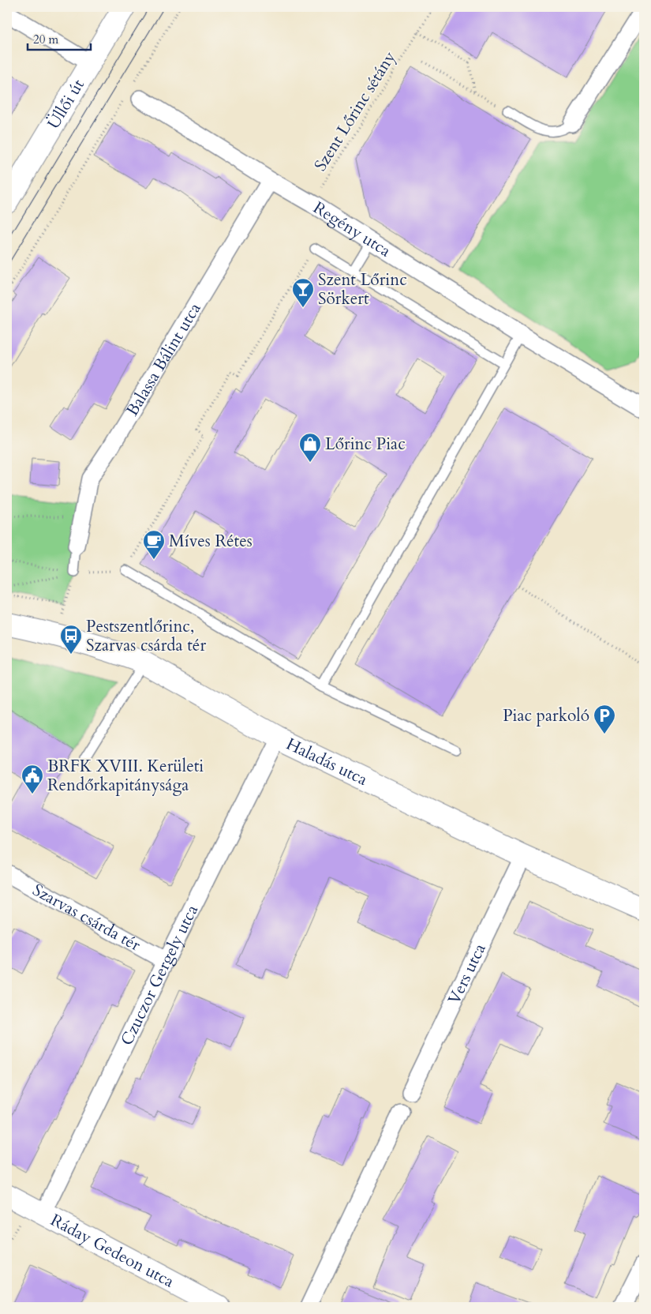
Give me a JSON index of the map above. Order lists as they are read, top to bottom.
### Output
{
  "streets": {
    "main road": ["Üllői út", "Haladás utca", "Ráday Gedeon utca"],
    "street": [
      "Regény utca",
      "Balassa Bálint utca",
      "Szarvas csárda tér",
      "Vers utca",
      "Czuczor Gergely utca"
    ],
    "path": ["Szent Lőrinc sétány"]
  },
  "crossings": [
    ["Szent Lőrinc sétány", "Regény utca"],
    ["Regény utca", "Balassa Bálint utca"],
    ["Haladás utca", "Vers utca"],
    ["Haladás utca", "Czuczor Gergely utca"],
    ["Szarvas csárda tér", "Czuczor Gergely utca"],
    ["Czuczor Gergely utca", "Ráday Gedeon utca"]
  ],
  "places": {
    "bar": ["Szent Lőrinc Sörkert"],
    "shop": ["Lőrinc Piac"],
    "cafe": ["Míves Rétes"],
    "bus stop": ["Pestszentlőrinc, Szarvas csárda tér"],
    "parking": ["Piac parkoló"],
    "public building": ["BRFK XVIII. Kerületi Rendőrkapitánysága"]
  },
  "scale_bar": "20 m"
}
